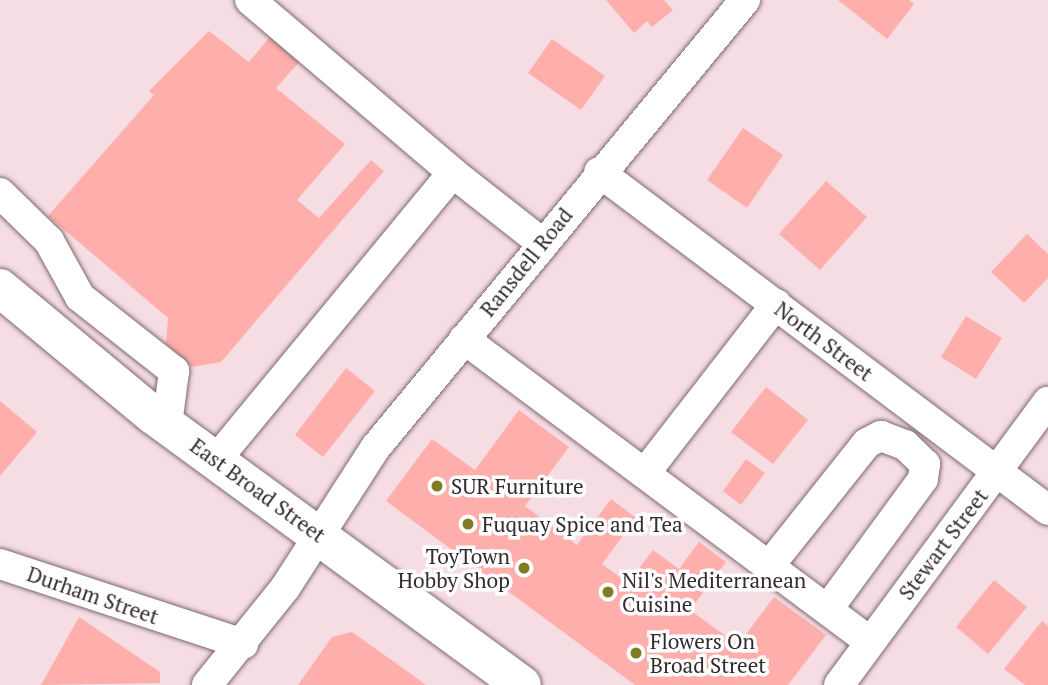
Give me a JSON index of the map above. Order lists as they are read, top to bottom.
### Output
{
  "streets": {
    "main road": ["East Broad Street"],
    "street": [
      "Ransdell Road",
      "North Street",
      "Stewart Street",
      "Durham Street"
    ]
  },
  "crossings": [
    ["Ransdell Road", "North Street"],
    ["Ransdell Road", "East Broad Street"],
    ["Ransdell Road", "Durham Street"],
    ["North Street", "Stewart Street"]
  ],
  "places": [
    "SUR Furniture",
    "Fuquay Spice and Tea",
    "ToyTown Hobby Shop",
    "Nil's Mediterranean Cuisine",
    "Flowers On Broad Street"
  ]
}
